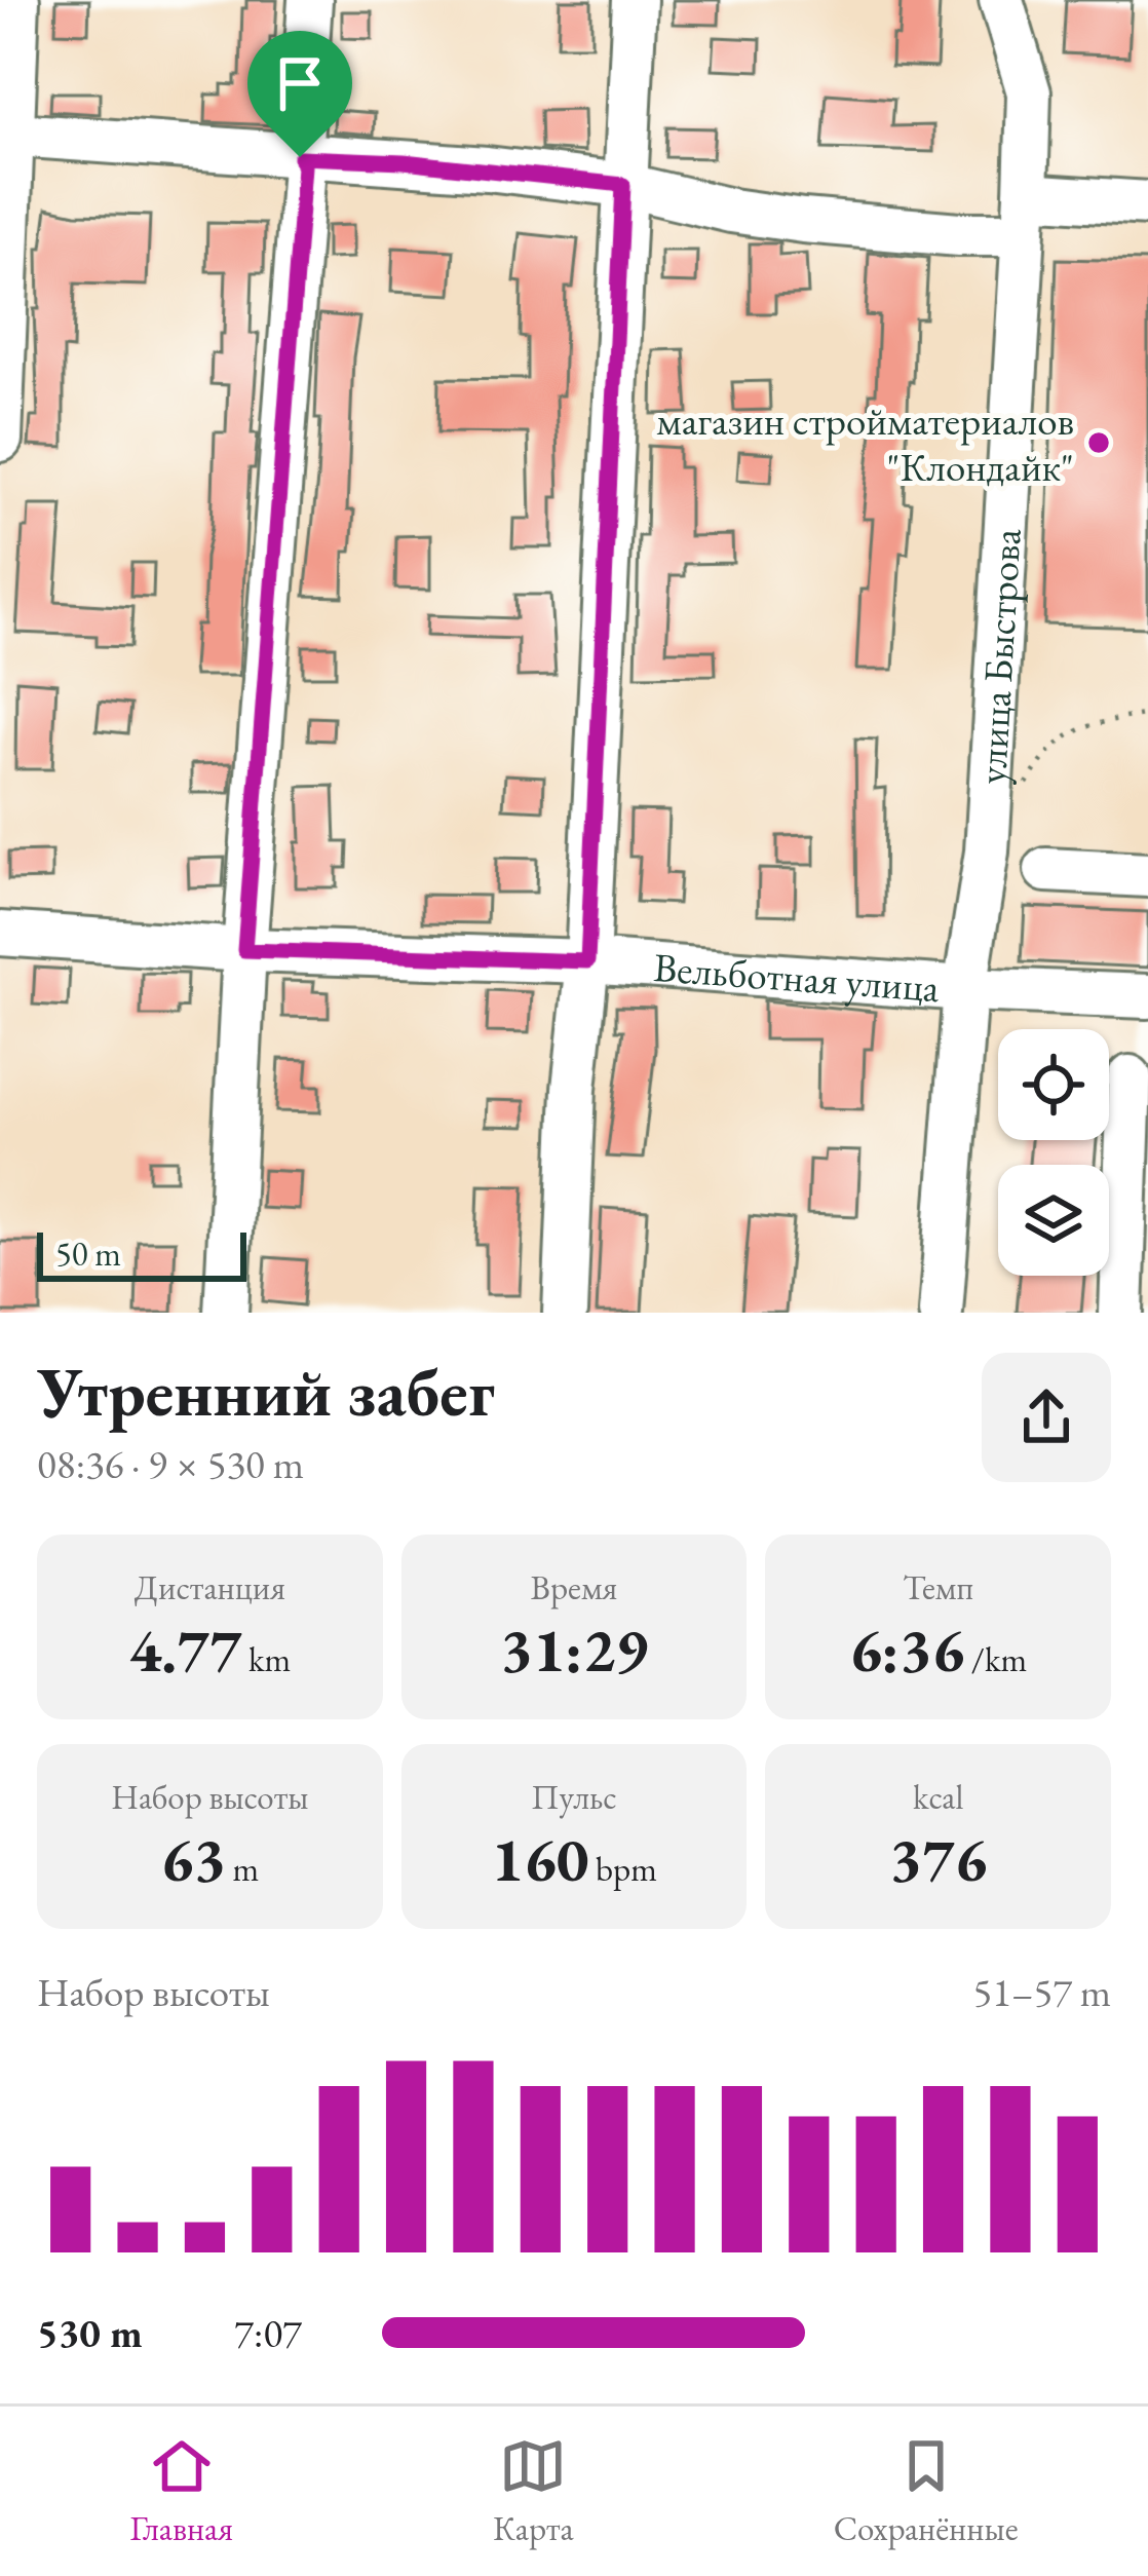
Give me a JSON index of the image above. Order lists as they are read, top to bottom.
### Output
{
  "streets": {
    "street": ["улица Быстрова", "Вельботная улица"]
  },
  "crossings": [
    ["улица Быстрова", "Вельботная улица"]
  ],
  "places": ["магазин стройматериалов \"Клондайк\""],
  "scale_bar": "50 m",
  "page": {
    "scale": "50 m",
    "heading": ["Утренний забег", "08:36 · 9 × 530 m"],
    "stats": [
      ["Дистанция", "4.77 km"],
      ["Время", "31:29"],
      ["Темп", "6:36 /km"],
      ["Набор высоты", "63 m"],
      ["Пульс", "160 bpm"],
      ["kcal", "376"]
    ],
    "chart": ["Набор высоты", "51–57 m"],
    "list": [
      {
        "name": "530 m",
        "note": "7:07"
      }
    ],
    "tabs": ["Главная", "Карта", "Сохранённые"]
  }
}
